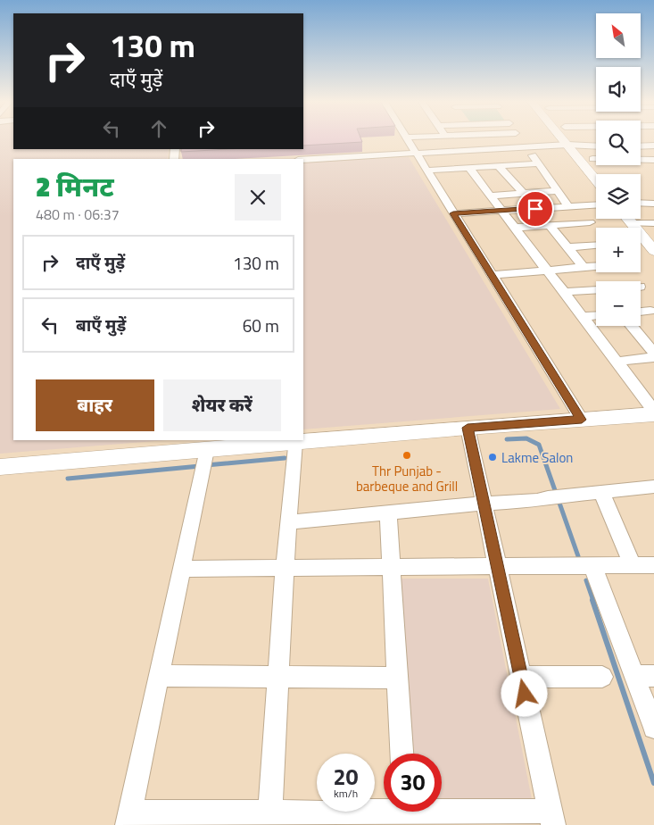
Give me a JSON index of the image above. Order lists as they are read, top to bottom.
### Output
{
  "places": ["Thr Punjab - barbeque and Grill", "Lakme Salon"],
  "north": "top left",
  "page": {
    "map_buttons": ["+", "−"],
    "turn": ["130 m", "दाएँ मुड़ें"],
    "heading": ["2 मिनट", "480 m · 06:37"],
    "list": [
      {
        "name": "दाएँ मुड़ें",
        "value": "130 m"
      },
      {
        "name": "बाएँ मुड़ें",
        "value": "60 m"
      }
    ],
    "buttons": ["बाहर", "शेयर करें"],
    "speed": "20 km/h",
    "limit": "30"
  }
}
